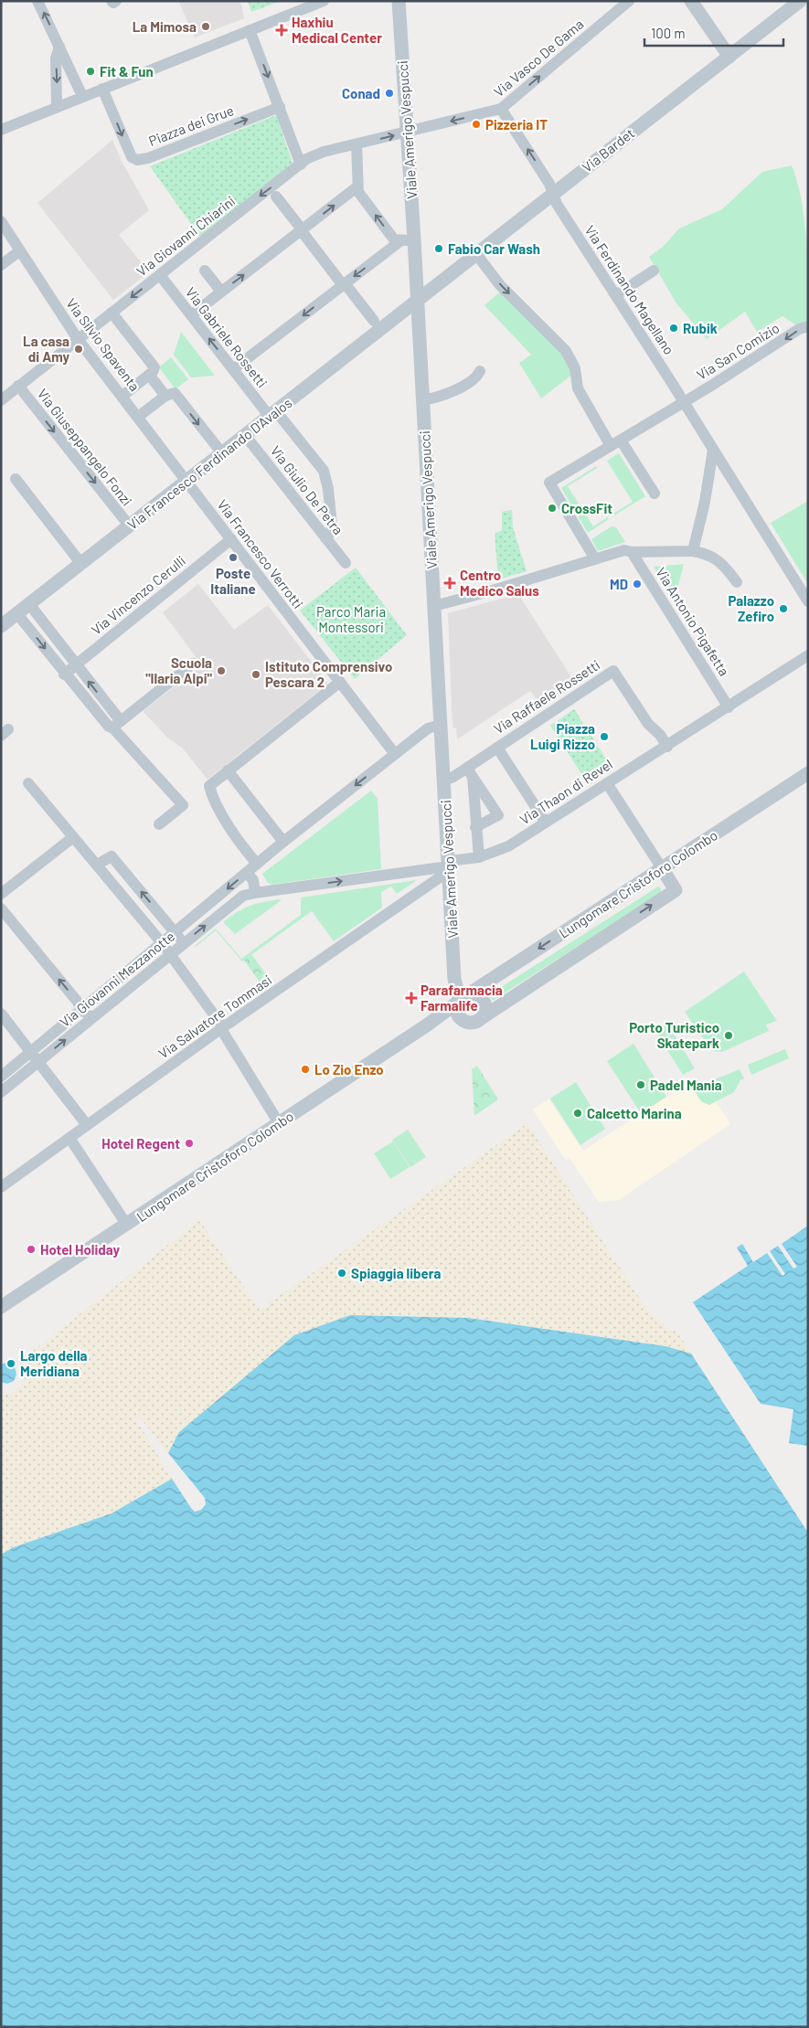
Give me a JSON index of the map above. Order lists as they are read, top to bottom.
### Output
{
  "streets": {
    "street": [
      "Via Vasco De Gama",
      "Piazza dei Grue",
      "Viale Amerigo Vespucci",
      "Via Bardet",
      "Via Giovanni Chiarini",
      "Via Ferdinando Magellano",
      "Via Gabriele Rossetti",
      "Via Silvio Spaventa",
      "Via San Comizio",
      "Via Giuseppangelo Fonzi",
      "Via Francesco Ferdinando D'Avalos",
      "Via Giulio De Petra",
      "Via Francesco Verrotti",
      "Via Vincenzo Cerulli",
      "Via Antonio Pigafetta",
      "Via Raffaele Rossetti",
      "Via Thaon di Revel",
      "Lungomare Cristoforo Colombo",
      "Via Giovanni Mezzanotte",
      "Via Salvatore Tommasi"
    ]
  },
  "crossings": [
    ["Via Vasco De Gama", "Viale Amerigo Vespucci"],
    ["Via Vasco De Gama", "Via Giovanni Chiarini"],
    ["Via Vasco De Gama", "Via Ferdinando Magellano"],
    ["Viale Amerigo Vespucci", "Via Bardet"],
    ["Viale Amerigo Vespucci", "Via Giovanni Chiarini"],
    ["Viale Amerigo Vespucci", "Via Francesco Ferdinando D'Avalos"],
    ["Viale Amerigo Vespucci", "Via Raffaele Rossetti"],
    ["Viale Amerigo Vespucci", "Via Thaon di Revel"],
    ["Viale Amerigo Vespucci", "Lungomare Cristoforo Colombo"],
    ["Viale Amerigo Vespucci", "Via Giovanni Mezzanotte"],
    ["Viale Amerigo Vespucci", "Via Salvatore Tommasi"],
    ["Via Bardet", "Via Ferdinando Magellano"],
    ["Via Bardet", "Via Francesco Ferdinando D'Avalos"],
    ["Via Giovanni Chiarini", "Via Gabriele Rossetti"],
    ["Via Giovanni Chiarini", "Via Silvio Spaventa"],
    ["Via Giovanni Chiarini", "Via Giuseppangelo Fonzi"],
    ["Via Ferdinando Magellano", "Via San Comizio"],
    ["Via Gabriele Rossetti", "Via Francesco Ferdinando D'Avalos"],
    ["Via Gabriele Rossetti", "Via Giulio De Petra"],
    ["Via Silvio Spaventa", "Via Francesco Ferdinando D'Avalos"],
    ["Via Silvio Spaventa", "Via Francesco Verrotti"],
    ["Via Giuseppangelo Fonzi", "Via Francesco Ferdinando D'Avalos"],
    ["Via Francesco Ferdinando D'Avalos", "Via Giulio De Petra"],
    ["Via Francesco Ferdinando D'Avalos", "Via Francesco Verrotti"],
    ["Via Francesco Verrotti", "Via Vincenzo Cerulli"],
    ["Via Francesco Verrotti", "Via Giovanni Mezzanotte"],
    ["Via Antonio Pigafetta", "Via Thaon di Revel"],
    ["Via Raffaele Rossetti", "Via Thaon di Revel"],
    ["Via Thaon di Revel", "Via Giovanni Mezzanotte"],
    ["Via Thaon di Revel", "Via Salvatore Tommasi"],
    ["Via Giovanni Mezzanotte", "Via Salvatore Tommasi"]
  ],
  "one_way": ["Via San Comizio"],
  "parks": ["Parco Maria Montessori"],
  "places": {
    "other": [
      "La Mimosa",
      "Fit & Fun",
      "Conad",
      "Pizzeria IT",
      "Fabio Car Wash",
      "Rubik",
      "La casa di Amy",
      "CrossFit",
      "Poste Italiane",
      "MD",
      "Palazzo Zefiro",
      "Scuola \"Ilaria Alpi\"",
      "Istituto Comprensivo Pescara 2",
      "Piazza Luigi Rizzo",
      "Porto Turistico Skatepark",
      "Lo Zio Enzo",
      "Padel Mania",
      "Calcetto Marina",
      "Hotel Regent",
      "Hotel Holiday",
      "Spiaggia libera",
      "Largo della Meridiana"
    ],
    "health": ["Haxhiu Medical Center", "Centro Medico Salus", "Parafarmacia Farmalife"]
  },
  "scale_bar": "100 m"
}
